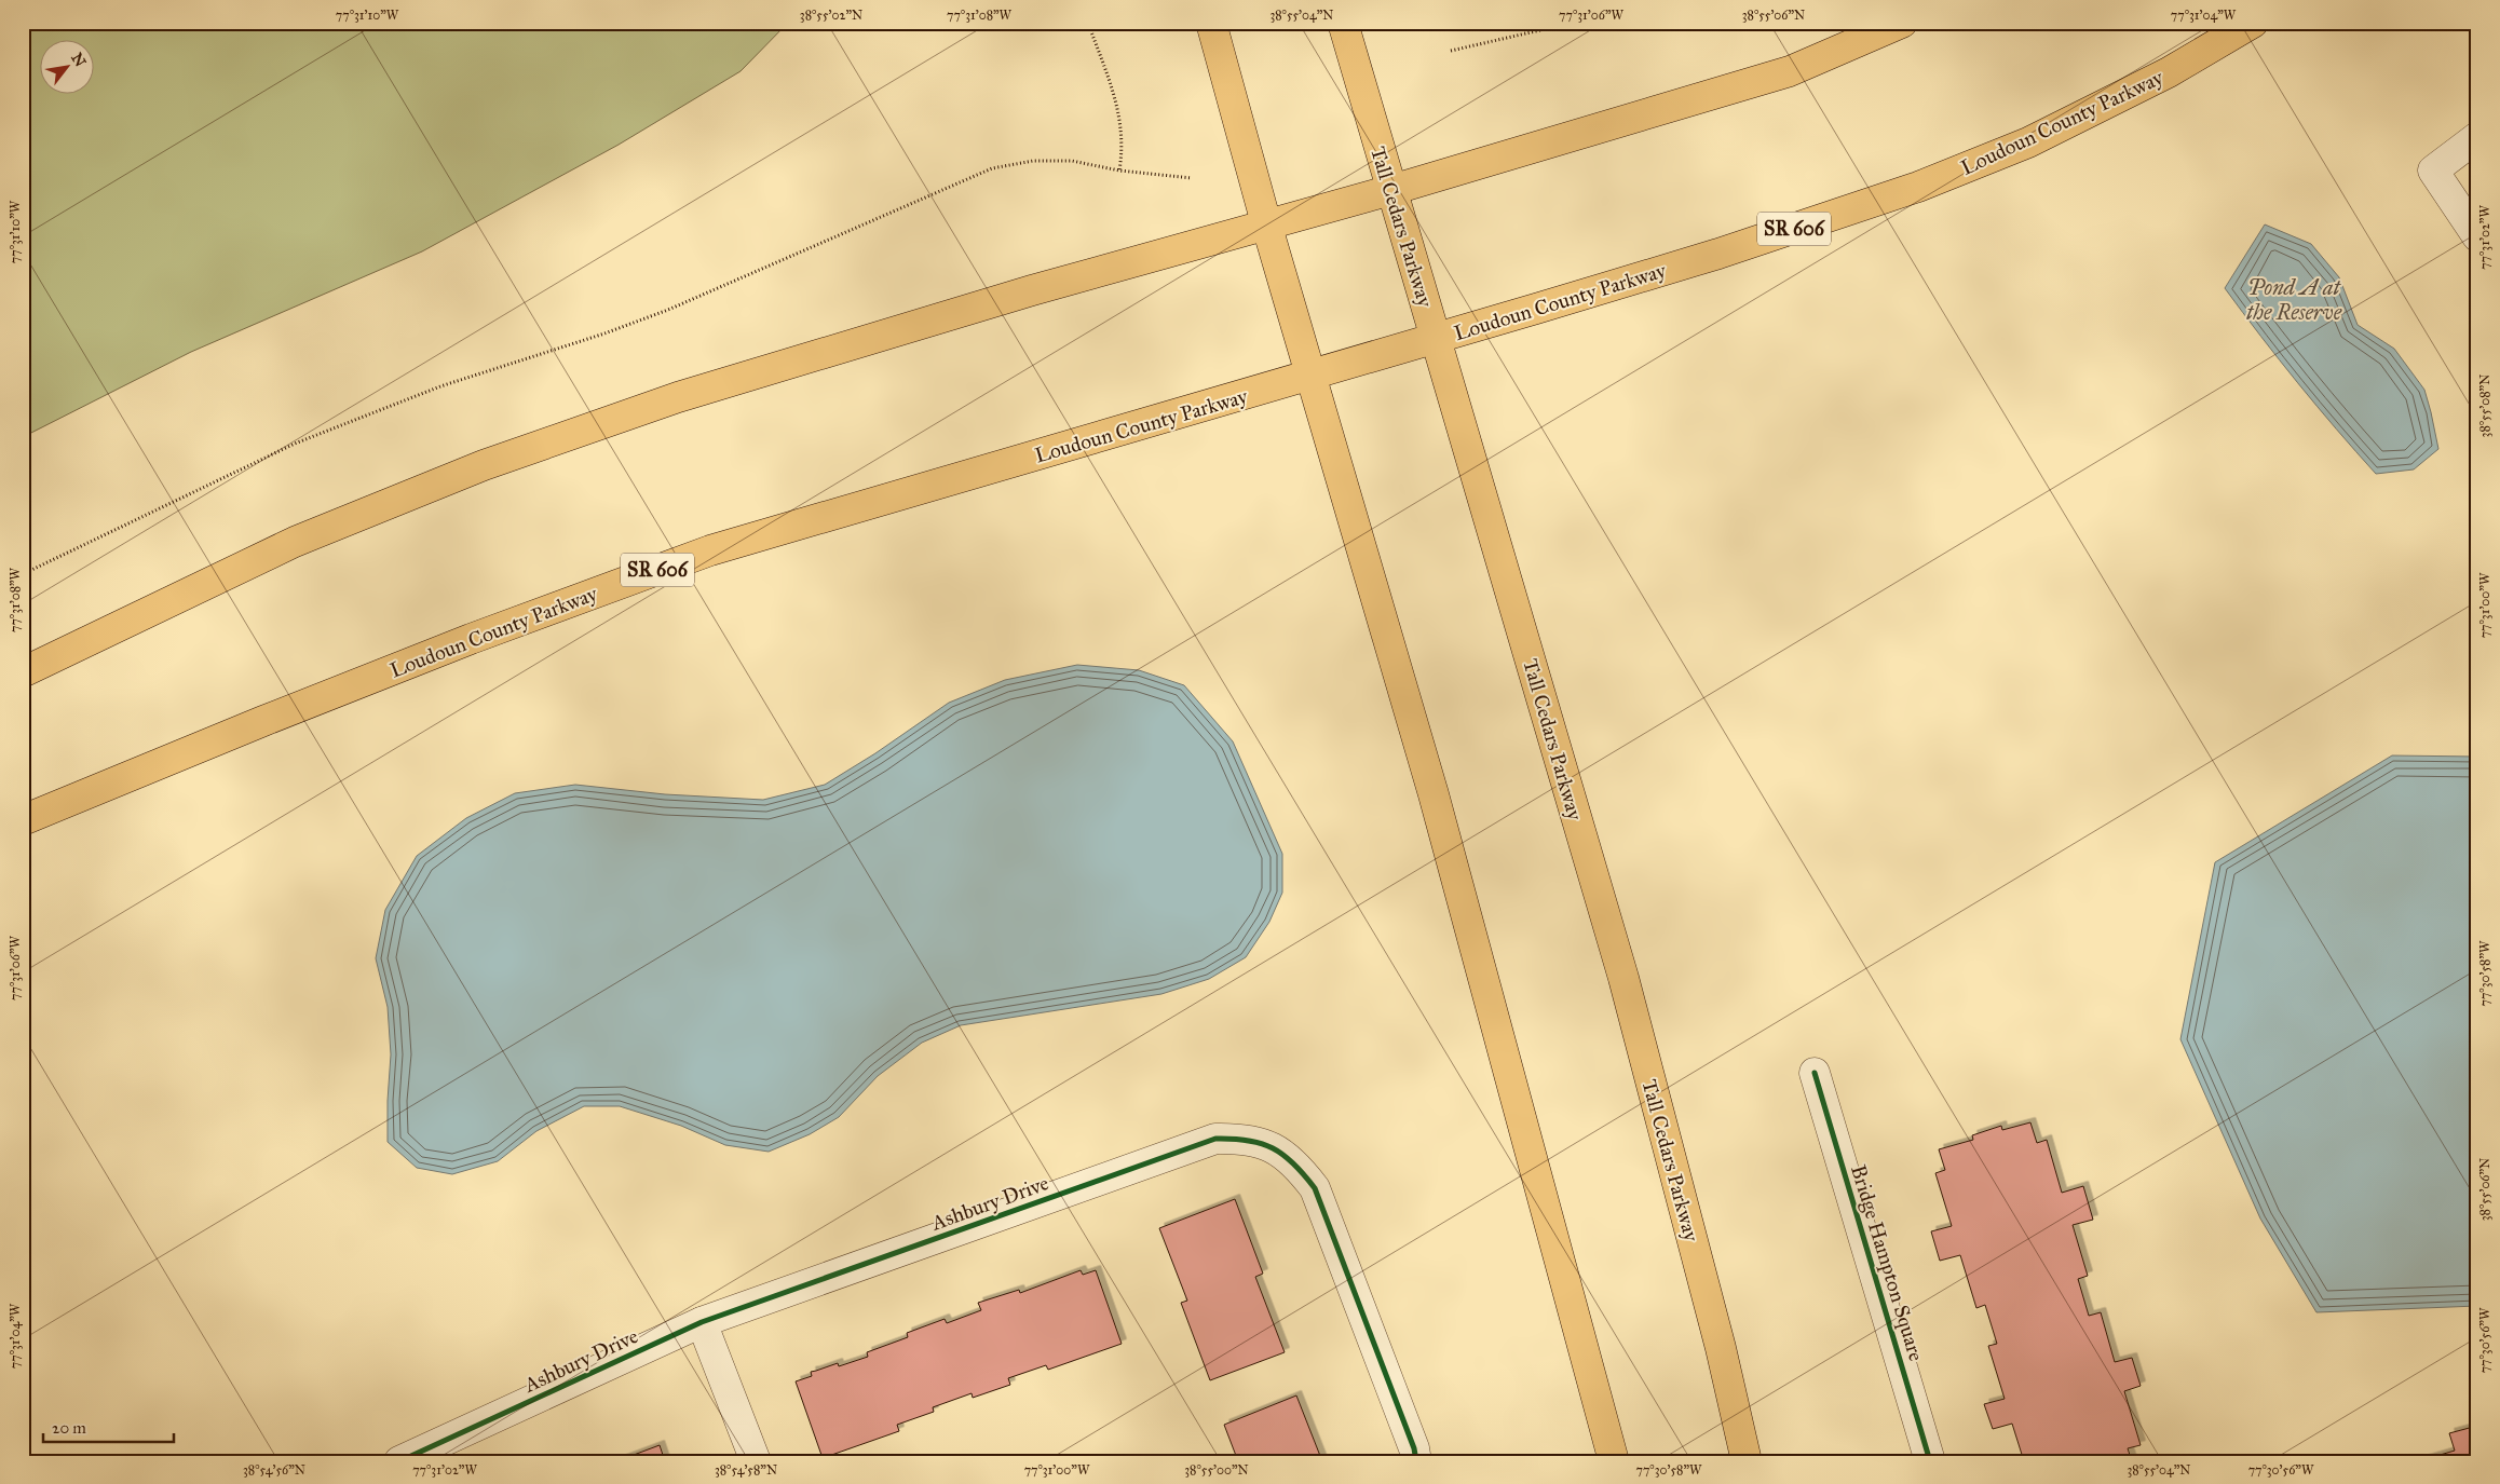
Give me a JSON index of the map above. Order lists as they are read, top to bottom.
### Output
{
  "streets": {
    "main road": ["Loudoun County Parkway", "Tall Cedars Parkway", "SR 606"],
    "street": ["Ashbury Drive", "Bridge Hampton Square"]
  },
  "crossings": [
    ["Loudoun County Parkway", "Tall Cedars Parkway"]
  ],
  "water": ["Pond A at the Reserve"],
  "scale_bar": "20 m",
  "north": "top right",
  "coordinates": [
    "77°31'10\"W",
    "38°55'02\"N",
    "77°31'08\"W",
    "38°55'04\"N",
    "77°31'06\"W",
    "38°55'06\"N",
    "77°31'04\"W",
    "77°31'02\"W",
    "38°55'08\"N",
    "77°31'00\"W",
    "77°30'58\"W",
    "77°30'56\"W",
    "38°54'56\"N",
    "38°54'58\"N",
    "38°55'00\"N"
  ]
}
